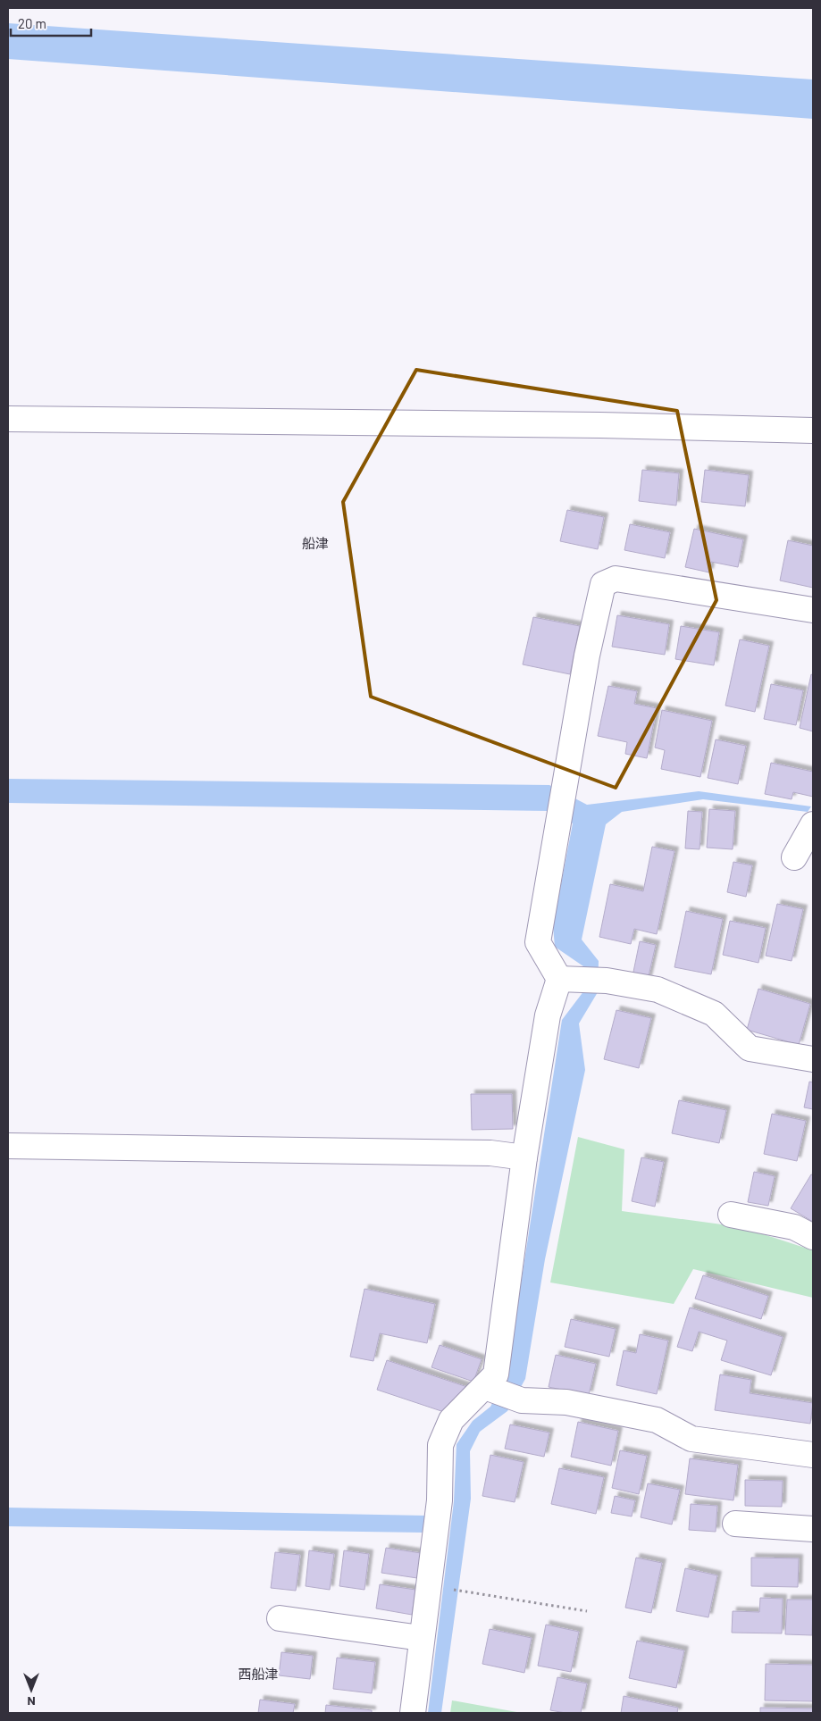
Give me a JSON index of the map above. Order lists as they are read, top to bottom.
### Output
{
  "districts": ["船津", "西船津"],
  "scale_bar": "20 m",
  "north": "bottom"
}
